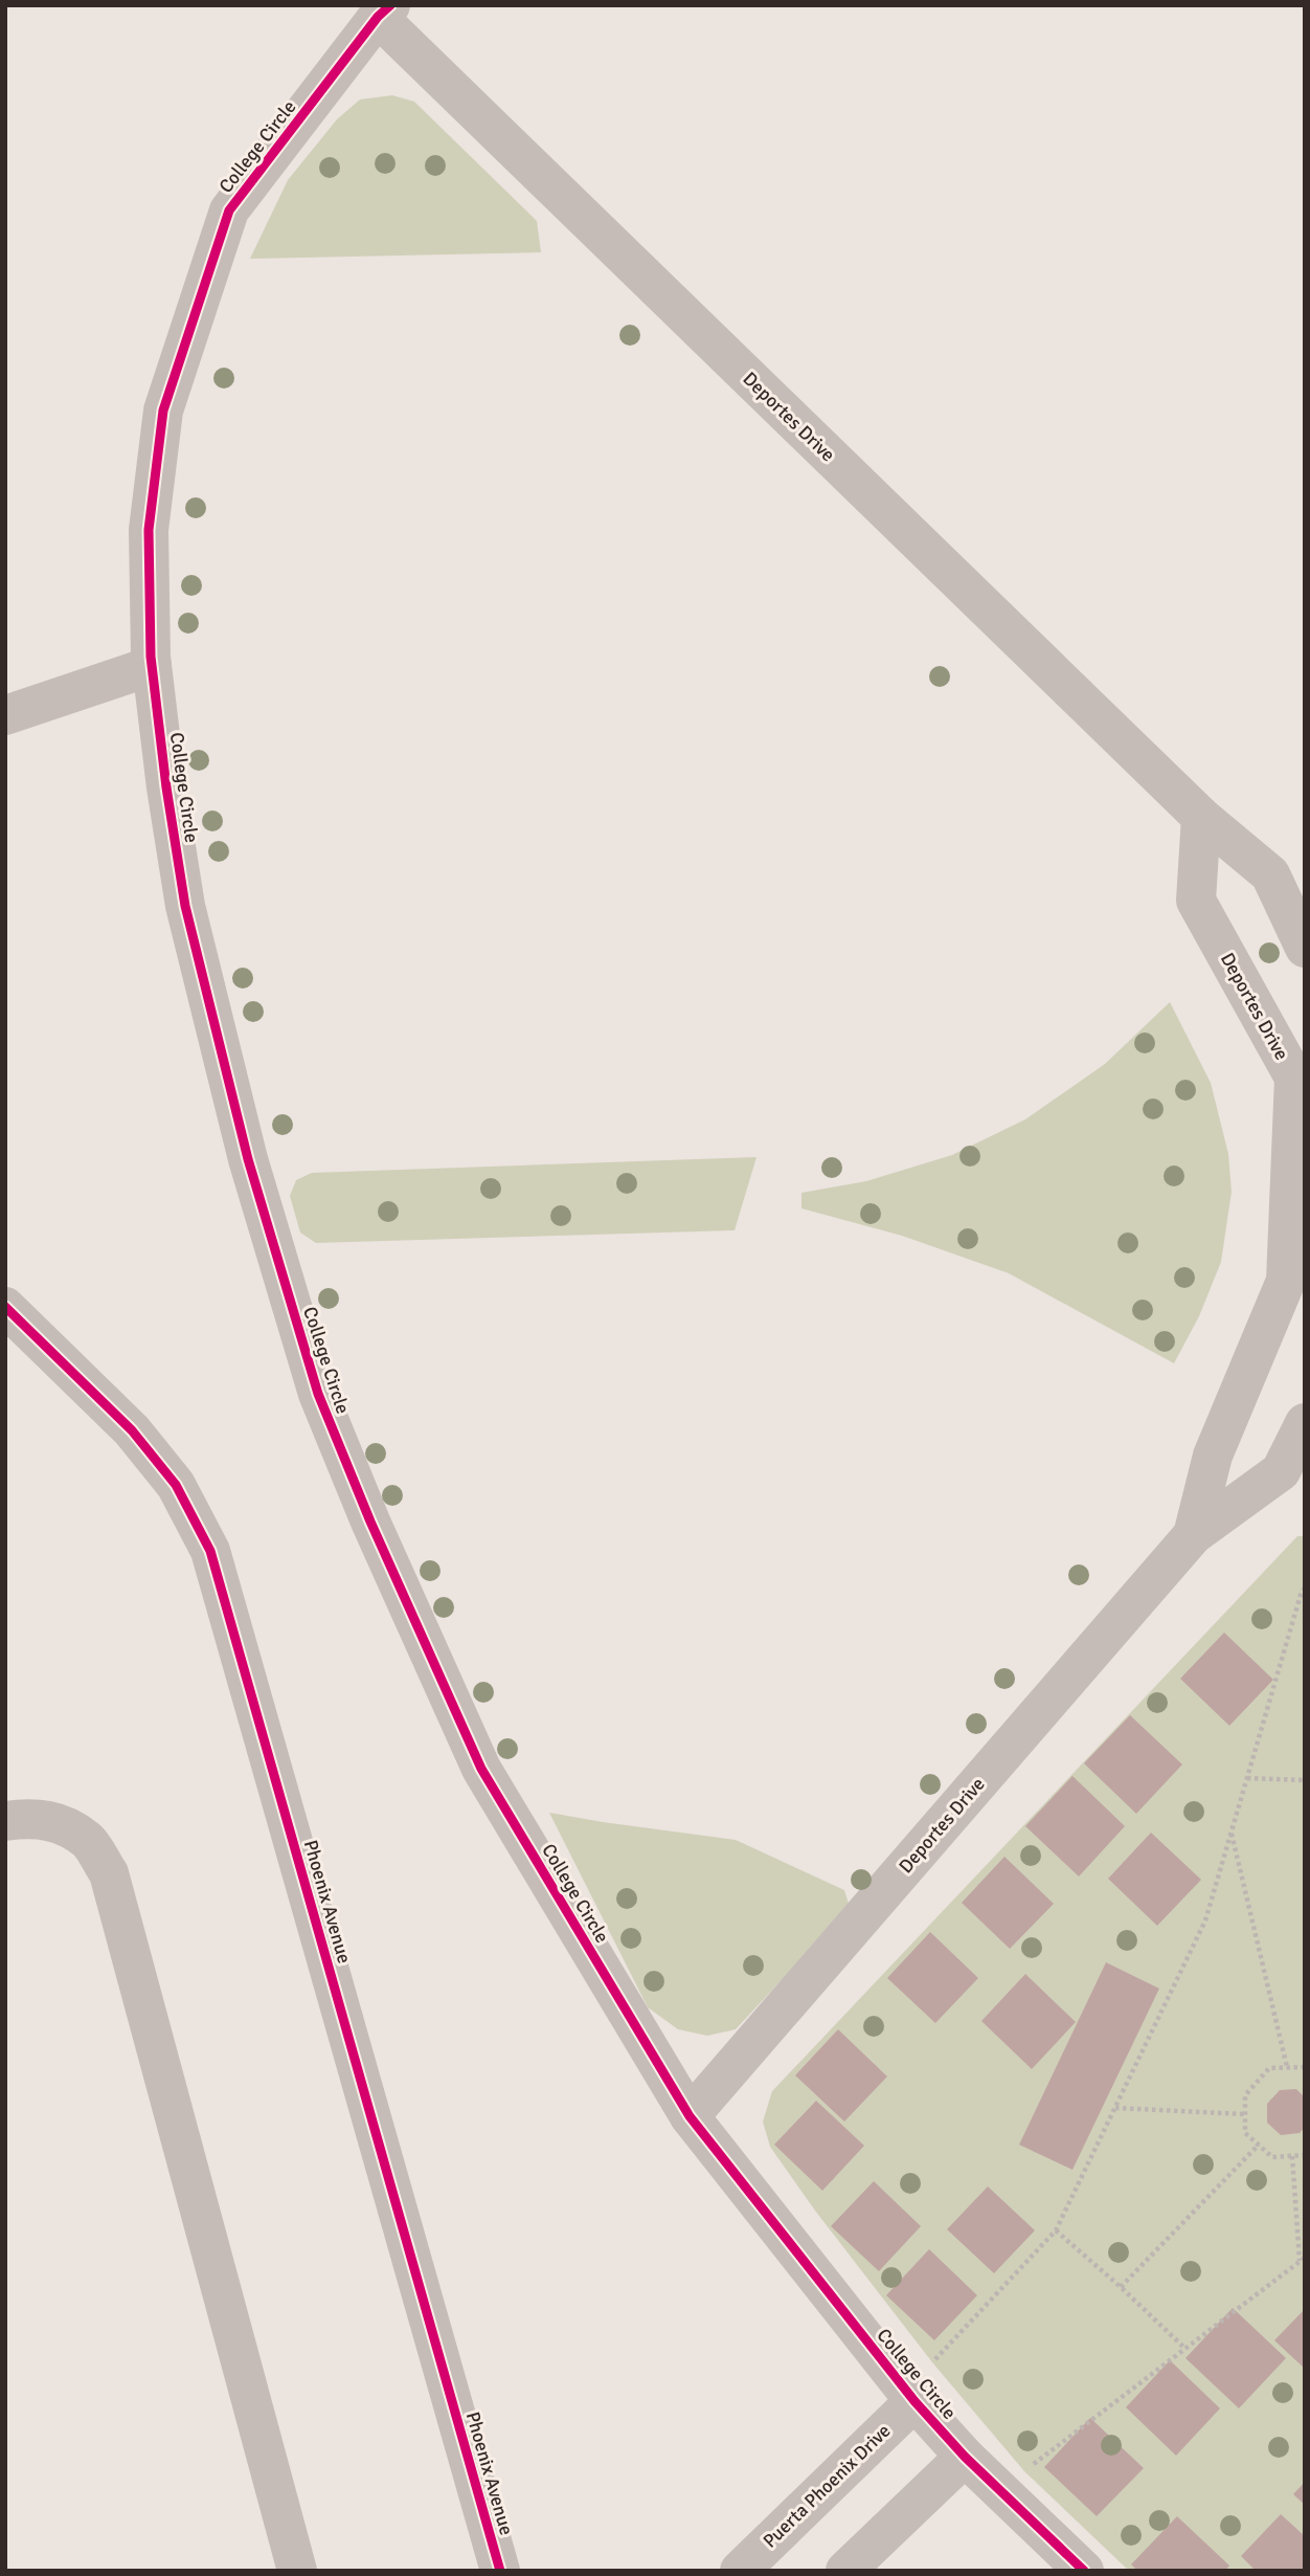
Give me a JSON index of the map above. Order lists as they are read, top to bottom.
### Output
{
  "streets": {
    "street": [
      "College Circle",
      "Deportes Drive",
      "Phoenix Avenue",
      "Puerta Phoenix Drive"
    ]
  },
  "crossings": [
    ["College Circle", "Deportes Drive"],
    ["College Circle", "Puerta Phoenix Drive"]
  ]
}
